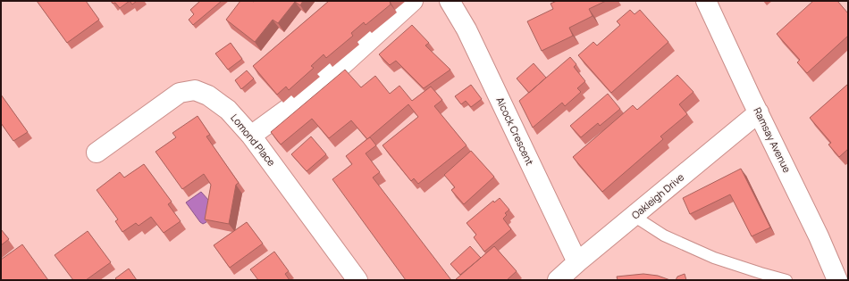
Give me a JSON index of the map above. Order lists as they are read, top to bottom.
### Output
{
  "streets": {
    "street": [
      "Alcock Crescent",
      "Lomond Place",
      "Ramsay Avenue",
      "Oakleigh Drive"
    ]
  },
  "crossings": [
    ["Alcock Crescent", "Oakleigh Drive"],
    ["Ramsay Avenue", "Oakleigh Drive"]
  ]
}
